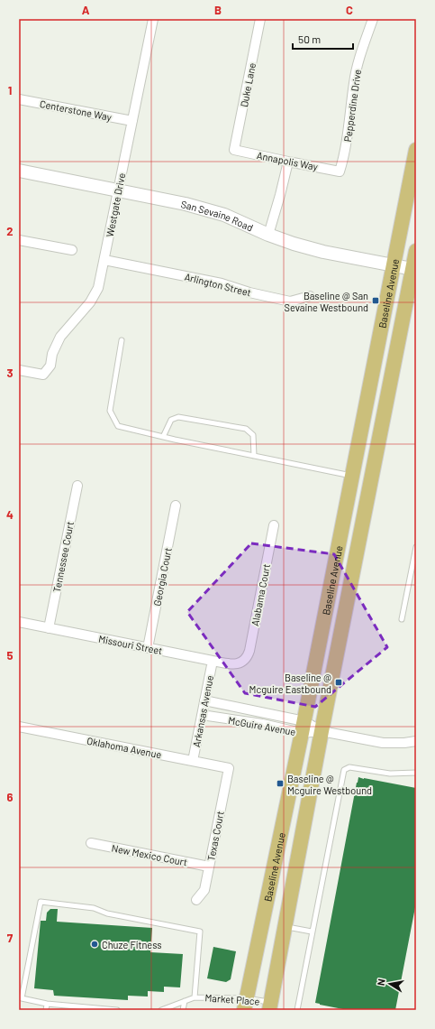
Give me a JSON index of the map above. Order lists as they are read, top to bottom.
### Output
{
  "streets": {
    "main road": ["Baseline Avenue"],
    "street": [
      "Duke Lane",
      "Pepperdine Drive",
      "Centerstone Way",
      "Annapolis Way",
      "Westgate Drive",
      "San Sevaine Road",
      "Arlington Street",
      "Tennessee Court",
      "Georgia Court",
      "Alabama Court",
      "Missouri Street",
      "Arkansas Avenue",
      "McGuire Avenue",
      "Oklahoma Avenue",
      "Texas Court",
      "New Mexico Court"
    ],
    "lane": ["Market Place"]
  },
  "crossings": [
    ["Duke Lane", "Annapolis Way"],
    ["Pepperdine Drive", "Annapolis Way"],
    ["Centerstone Way", "Westgate Drive"],
    ["Westgate Drive", "San Sevaine Road"],
    ["Westgate Drive", "Arlington Street"],
    ["San Sevaine Road", "Baseline Avenue"],
    ["Baseline Avenue", "McGuire Avenue"],
    ["Baseline Avenue", "Market Place"],
    ["Tennessee Court", "Missouri Street"],
    ["Georgia Court", "Missouri Street"],
    ["Alabama Court", "Missouri Street"],
    ["Missouri Street", "Arkansas Avenue"],
    ["Arkansas Avenue", "McGuire Avenue"],
    ["Arkansas Avenue", "Oklahoma Avenue"],
    ["Oklahoma Avenue", "Texas Court"],
    ["Texas Court", "New Mexico Court"]
  ],
  "places": {
    "transit": ["Baseline @ San Sevaine Westbound", "Baseline @ Mcguire Eastbound", "Baseline @ Mcguire Westbound"],
    "other": ["Chuze Fitness"]
  },
  "scale_bar": "50 m",
  "north": "left",
  "grid": {
    "columns": ["A", "B", "C"],
    "rows": [
      "1",
      "2",
      "3",
      "4",
      "5",
      "6",
      "7"
    ]
  }
}
